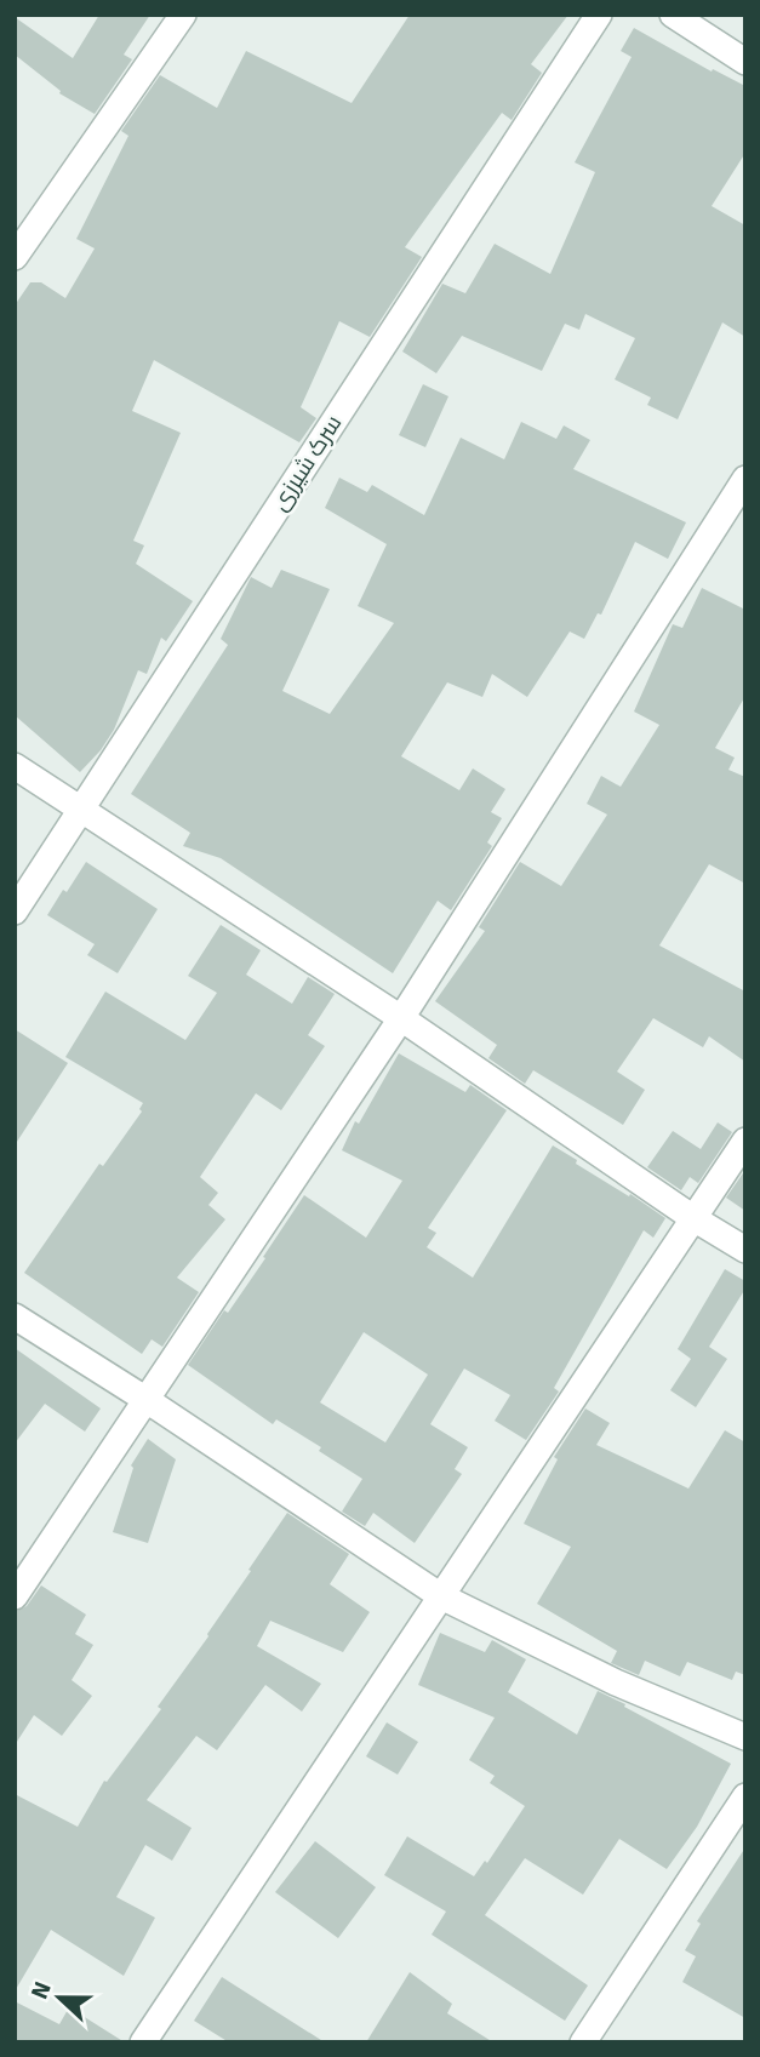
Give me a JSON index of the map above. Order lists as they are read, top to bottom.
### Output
{
  "streets": {
    "street": ["سرک شیرزی"]
  },
  "north": "left"
}
